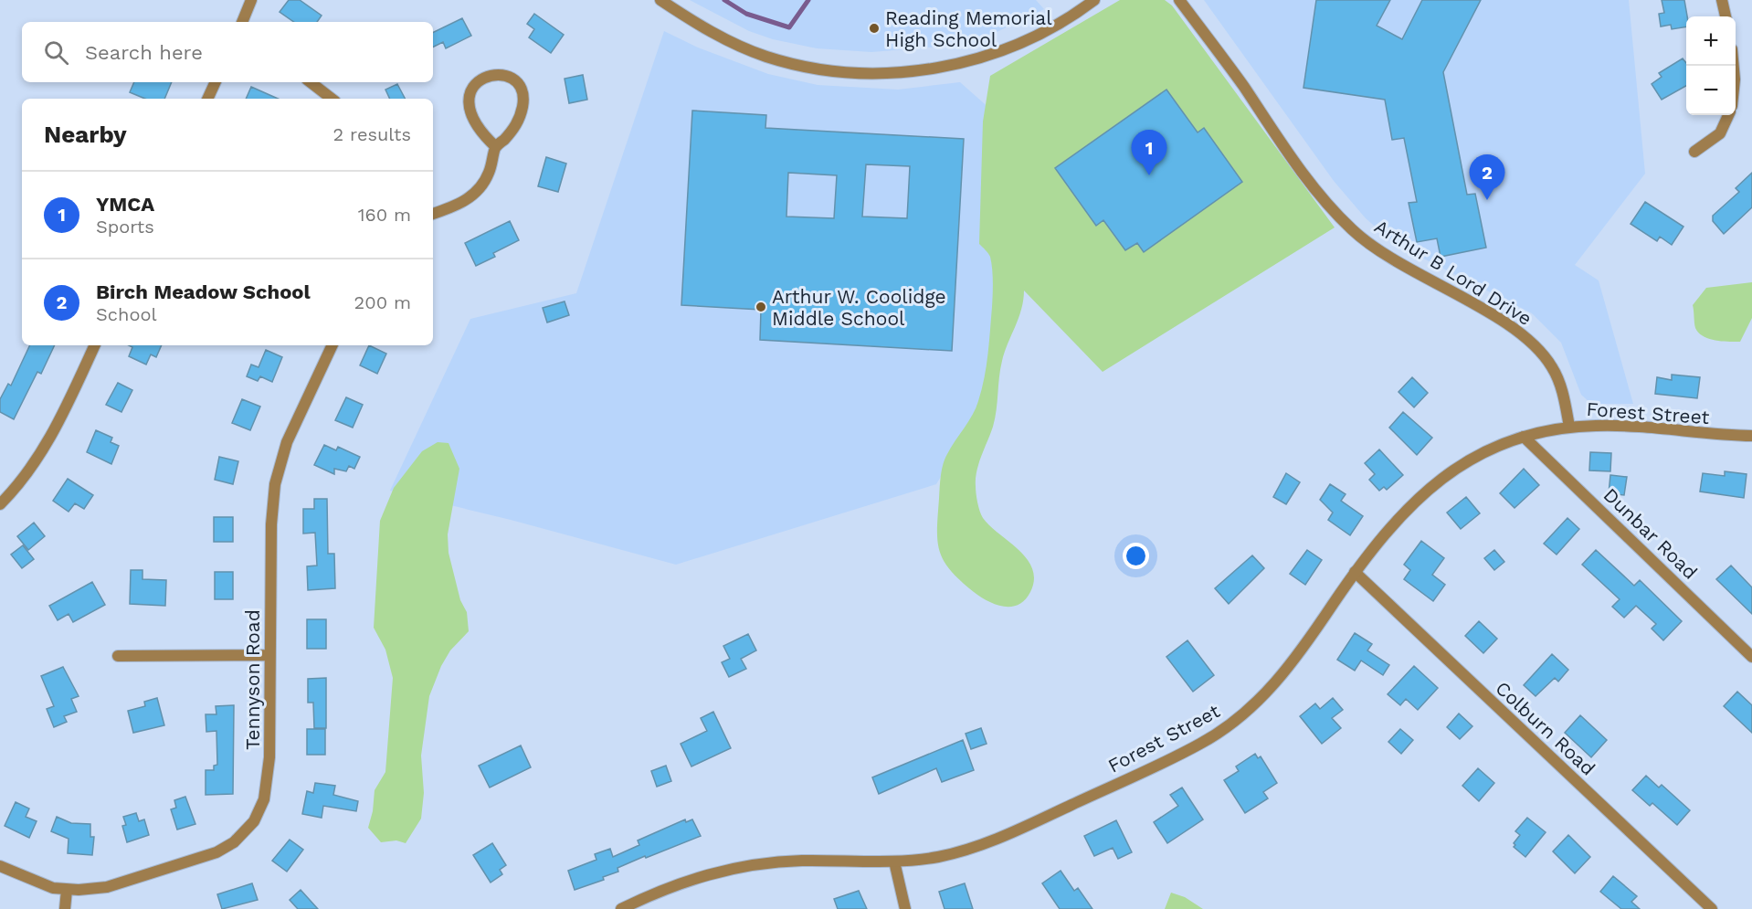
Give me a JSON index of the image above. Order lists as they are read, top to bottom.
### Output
{
  "streets": {
    "street": [
      "Arthur B Lord Drive",
      "Forest Street",
      "Dunbar Road",
      "Tennyson Road",
      "Colburn Road"
    ]
  },
  "crossings": [
    ["Arthur B Lord Drive", "Forest Street"],
    ["Forest Street", "Dunbar Road"],
    ["Forest Street", "Colburn Road"]
  ],
  "places": ["Reading Memorial High School", "Arthur W. Coolidge Middle School"],
  "page": {
    "map_buttons": ["+", "−"],
    "search": "Search here",
    "heading": ["Nearby", "2 results"],
    "pins": ["1", "2"],
    "list": [
      {
        "mark": "1",
        "name": "YMCA",
        "note": "Sports",
        "value": "160 m"
      },
      {
        "mark": "2",
        "name": "Birch Meadow School",
        "note": "School",
        "value": "200 m"
      }
    ]
  }
}
